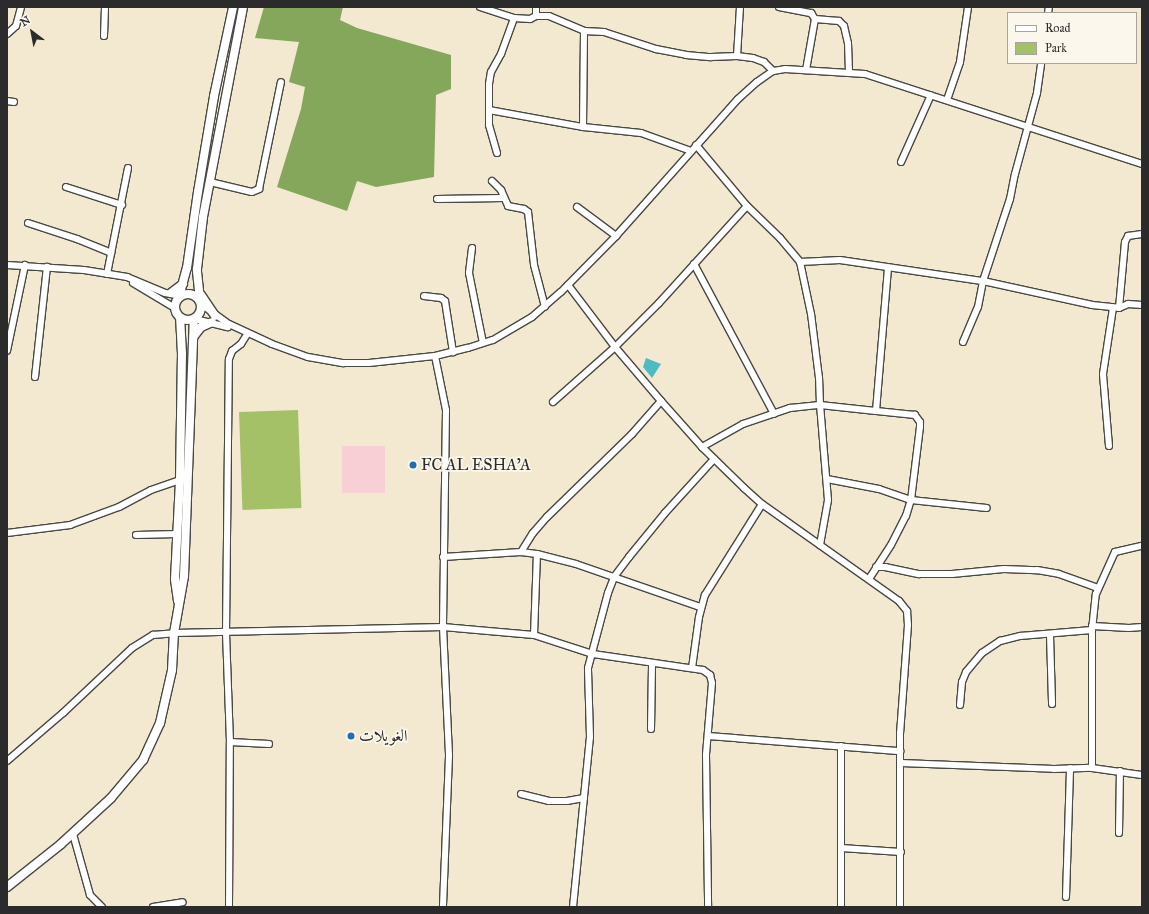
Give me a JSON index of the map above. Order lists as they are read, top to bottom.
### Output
{
  "places": ["FC AL ESHA’A", "الغويلات"],
  "legend": ["Road", "Park"],
  "north": "top left"
}
